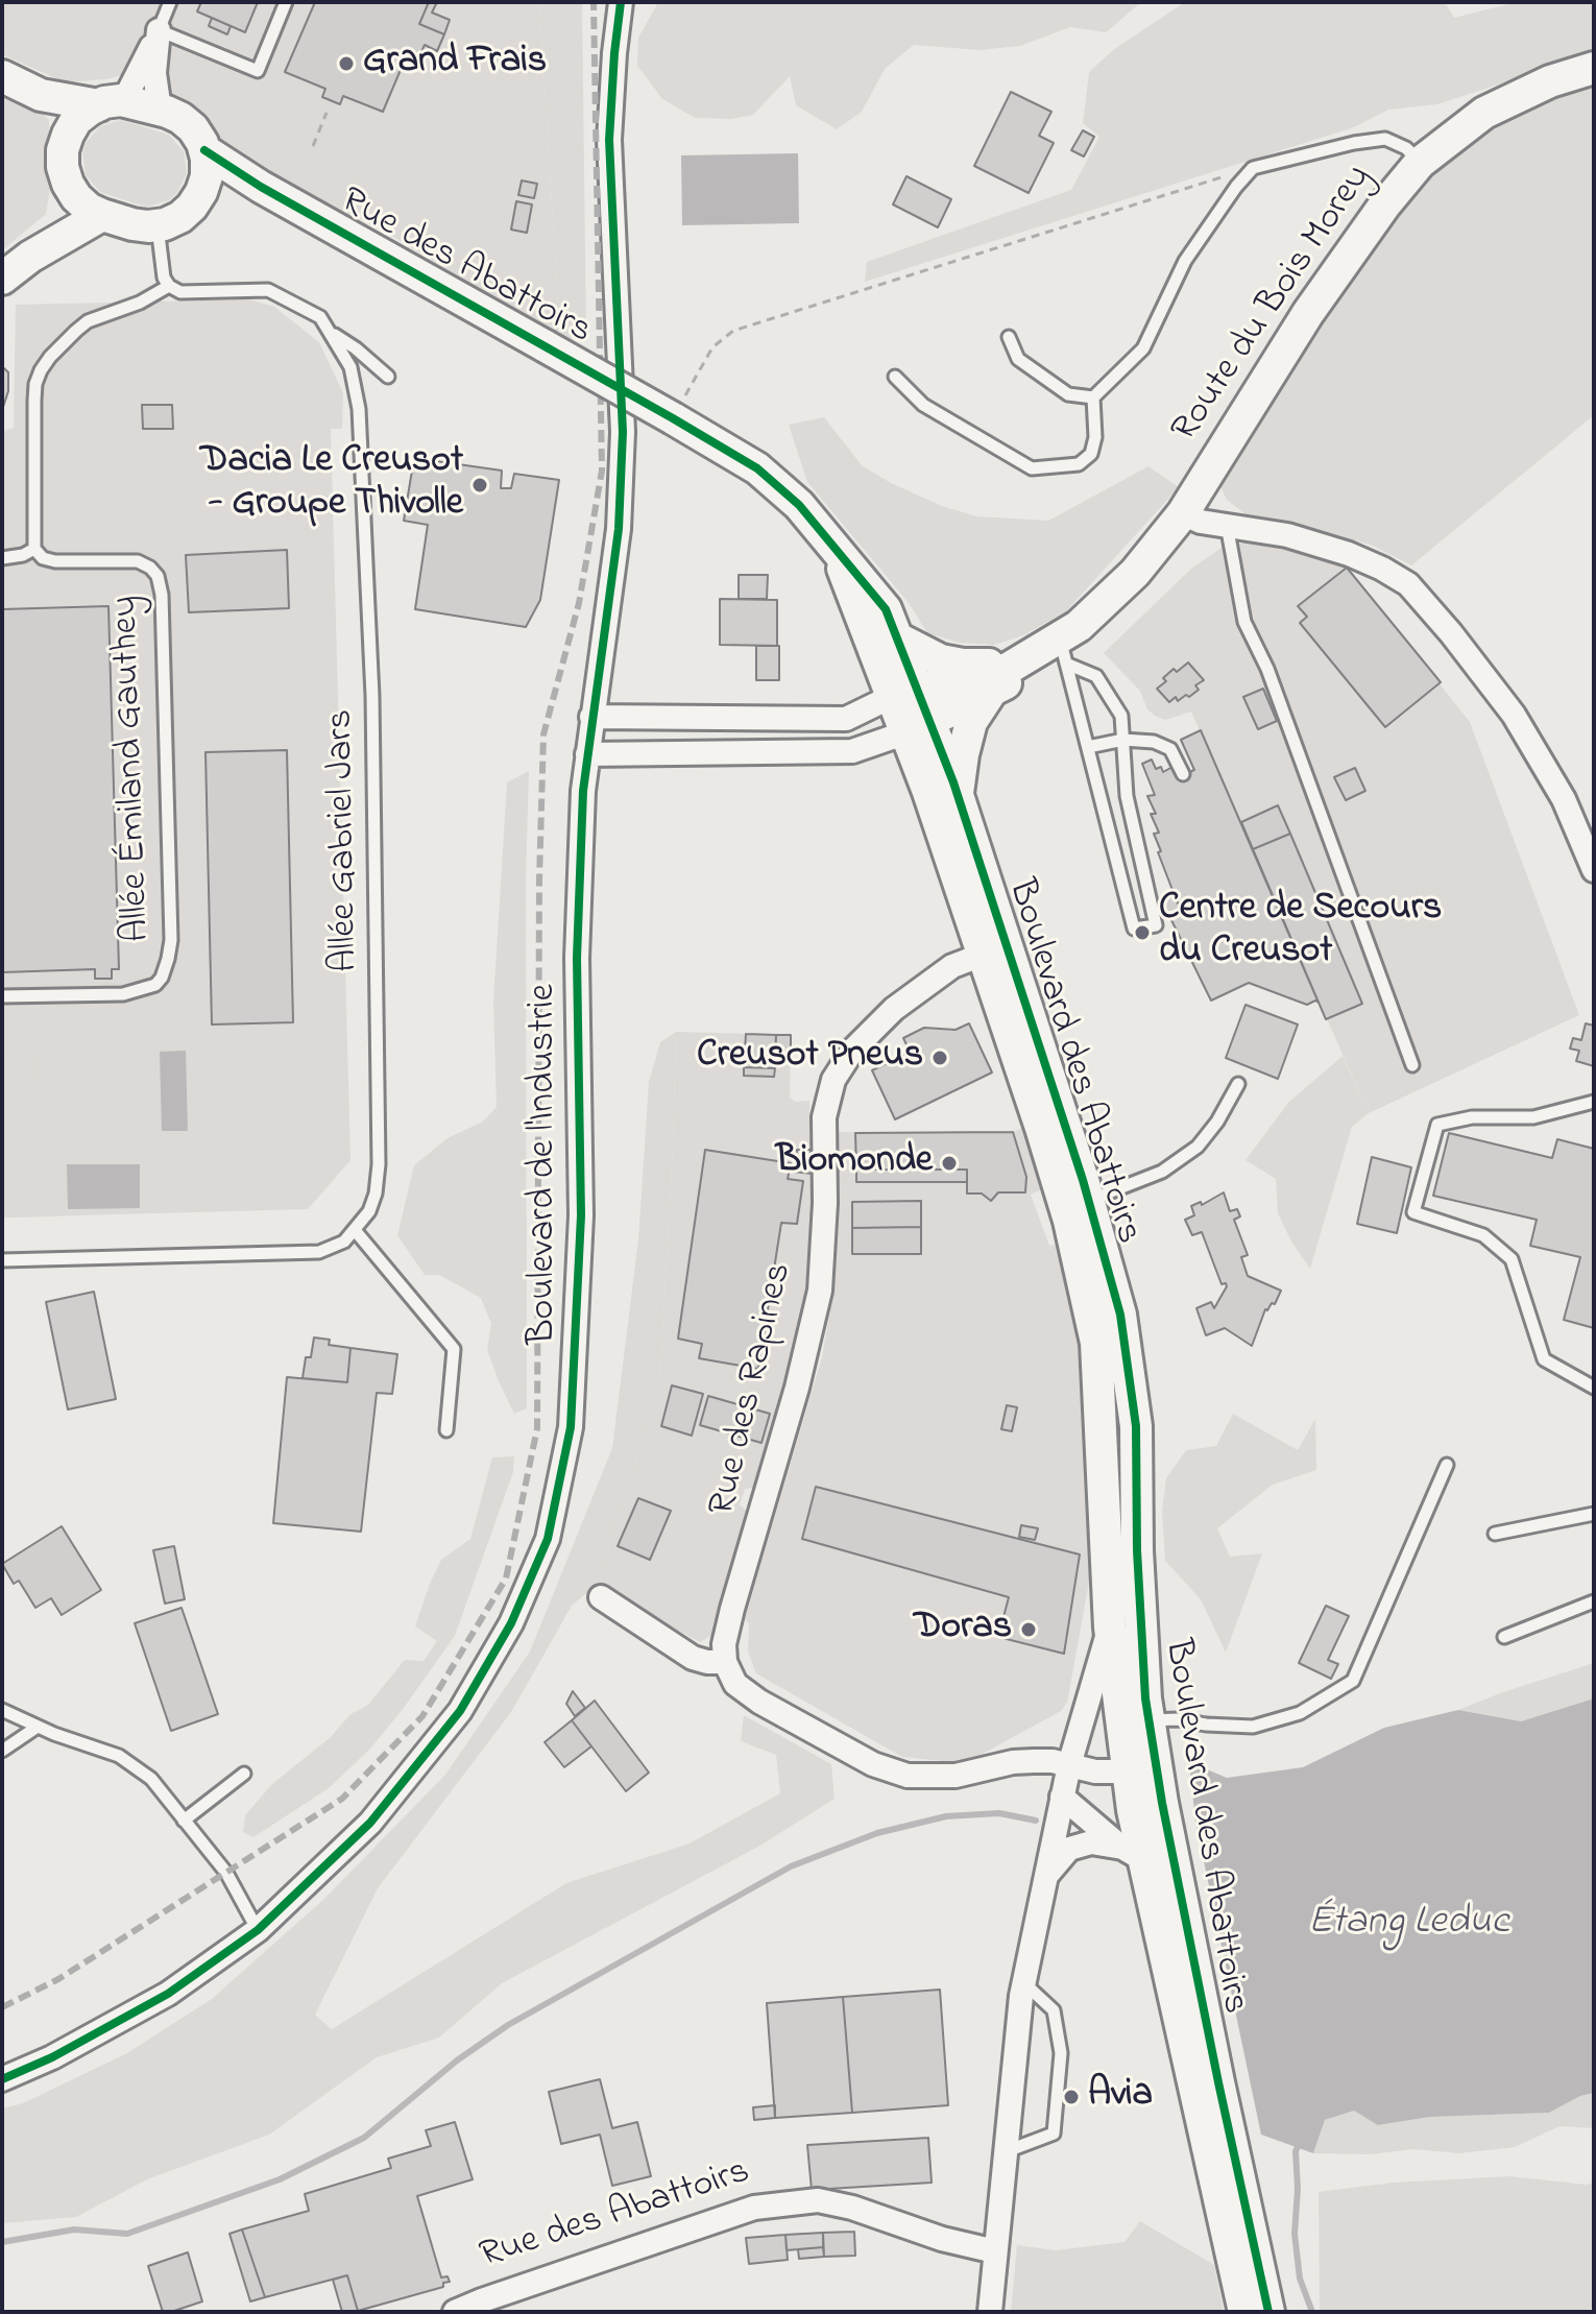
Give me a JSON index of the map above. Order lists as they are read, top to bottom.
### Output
{
  "streets": {
    "street": [
      "Rue des Abattoirs",
      "Route du Bois Morey",
      "Boulevard des Abattoirs",
      "Boulevard de l'Industrie",
      "Rue des Rapines"
    ],
    "lane": ["Allée Émiland Gauthey", "Allée Gabriel Jars"]
  },
  "crossings": [
    ["Rue des Abattoirs", "Boulevard des Abattoirs"],
    ["Route du Bois Morey", "Boulevard des Abattoirs"],
    ["Boulevard des Abattoirs", "Rue des Rapines"]
  ],
  "water": ["Étang Leduc"],
  "places": [
    "Grand Frais",
    "Dacia Le Creusot - Groupe Thivolle",
    "Centre de Secours du Creusot",
    "Creusot Pneus",
    "Biomonde",
    "Doras",
    "Avia"
  ]
}
